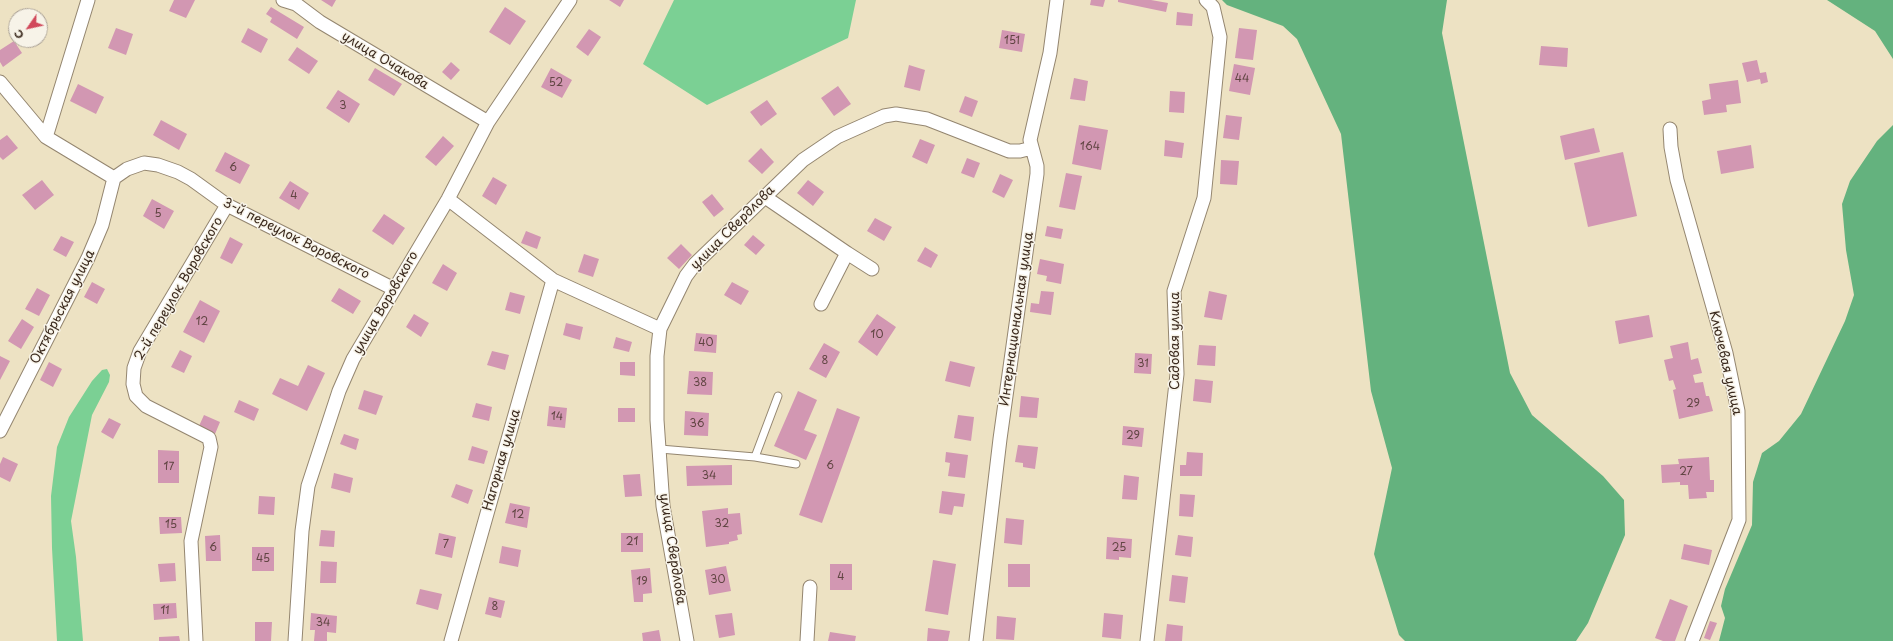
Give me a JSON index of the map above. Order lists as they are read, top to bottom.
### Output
{
  "streets": {
    "street": [
      "улица Очакова",
      "улица Свердлова",
      "3-й переулок Воровского",
      "2-й переулок Воровского",
      "улица Воровского",
      "Октябрьская улица",
      "Интернациональная улица",
      "Садовая улица",
      "Ключевая улица",
      "Нагорная улица"
    ]
  },
  "crossings": [
    ["улица Очакова", "улица Воровского"],
    ["улица Свердлова", "Интернациональная улица"],
    ["3-й переулок Воровского", "2-й переулок Воровского"],
    ["3-й переулок Воровского", "улица Воровского"],
    ["3-й переулок Воровского", "Октябрьская улица"]
  ],
  "house_numbers": [
    "151",
    "44",
    "52",
    "3",
    "164",
    "6",
    "4",
    "5",
    "12",
    "10",
    "40",
    "8",
    "31",
    "38",
    "29",
    "14",
    "36",
    "29",
    "6",
    "17",
    "27",
    "34",
    "12",
    "32",
    "15",
    "21",
    "7",
    "6",
    "25",
    "45",
    "4",
    "30",
    "19",
    "8",
    "11",
    "34"
  ],
  "north": "bottom left"
}
